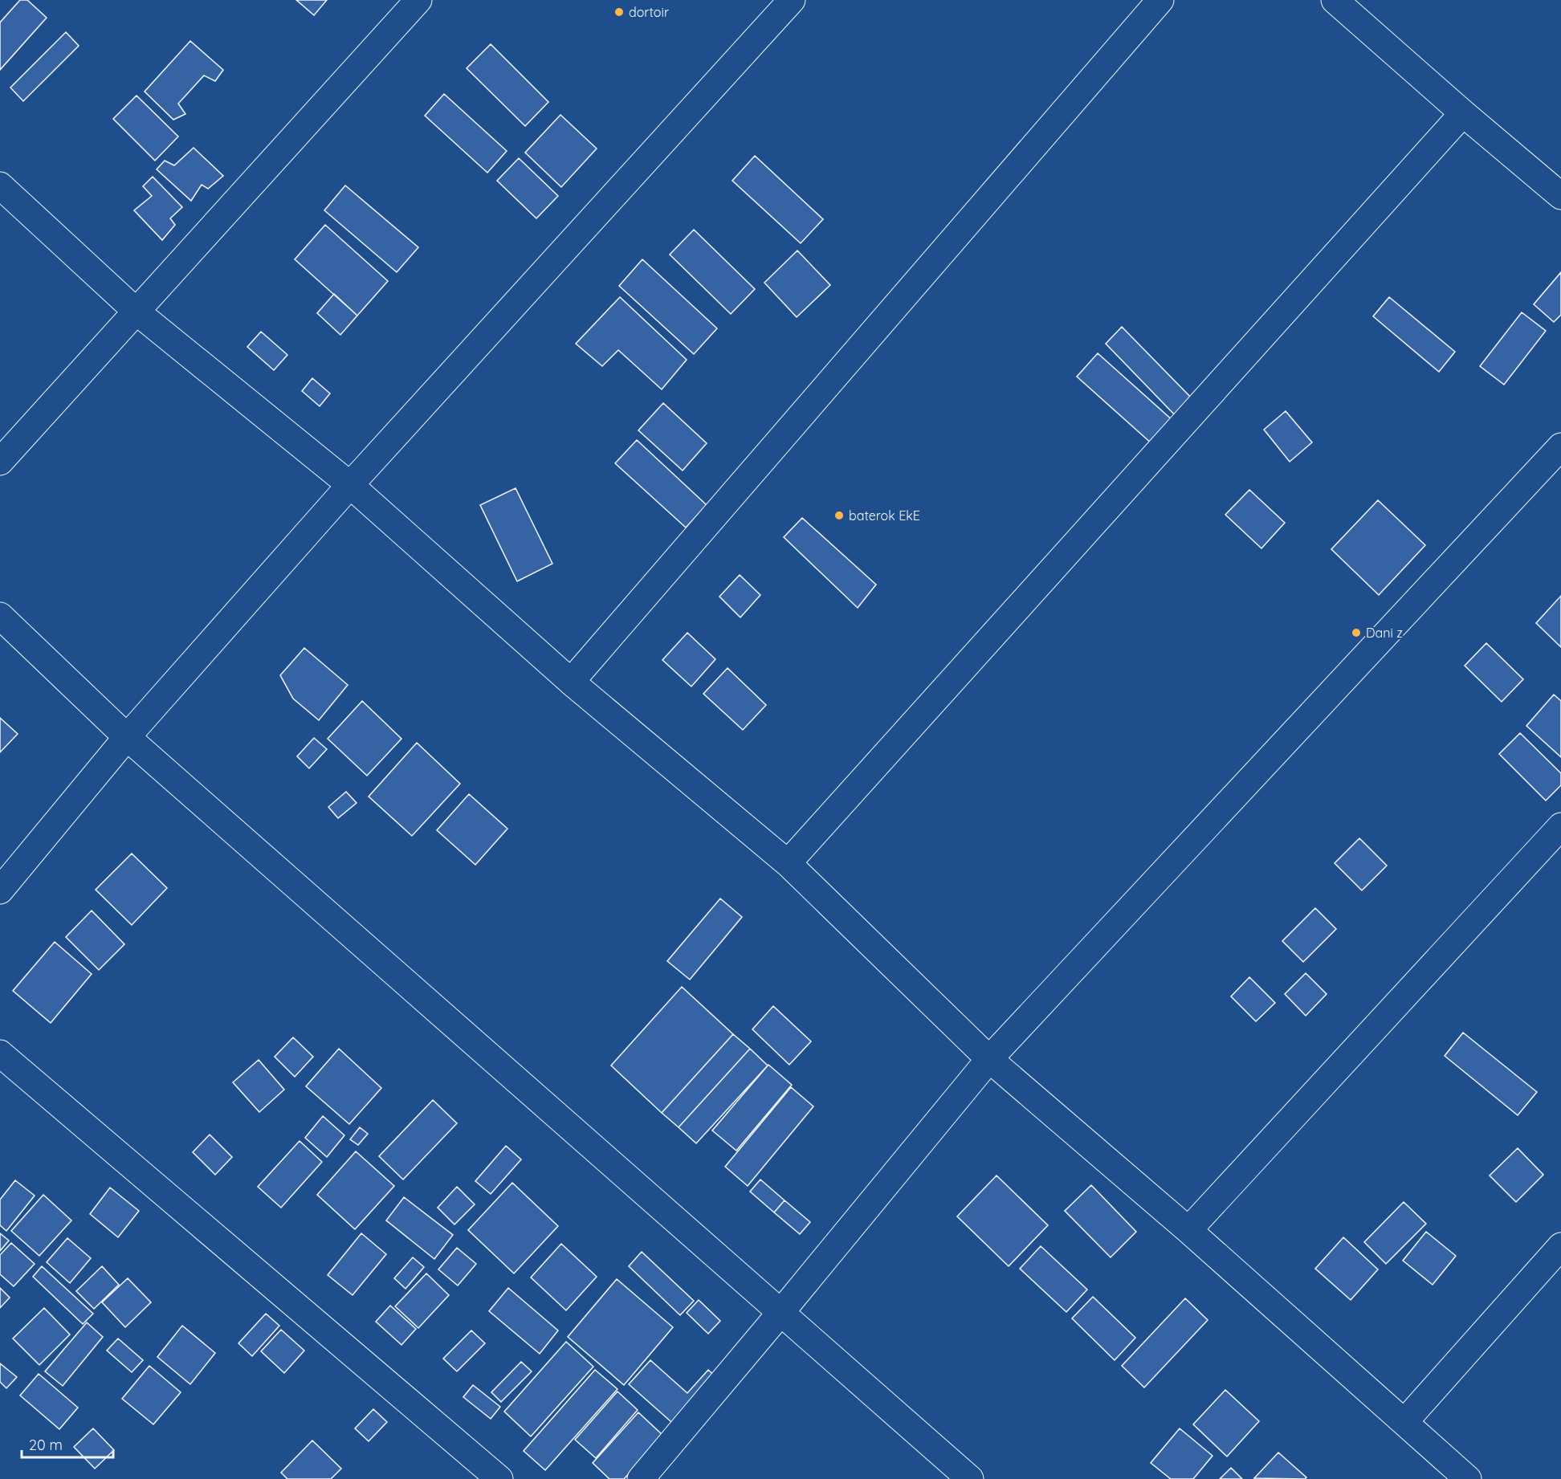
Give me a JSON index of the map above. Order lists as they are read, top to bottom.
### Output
{
  "places": ["dortoir", "baterok EkE", "Dani z"],
  "scale_bar": "20 m"
}
